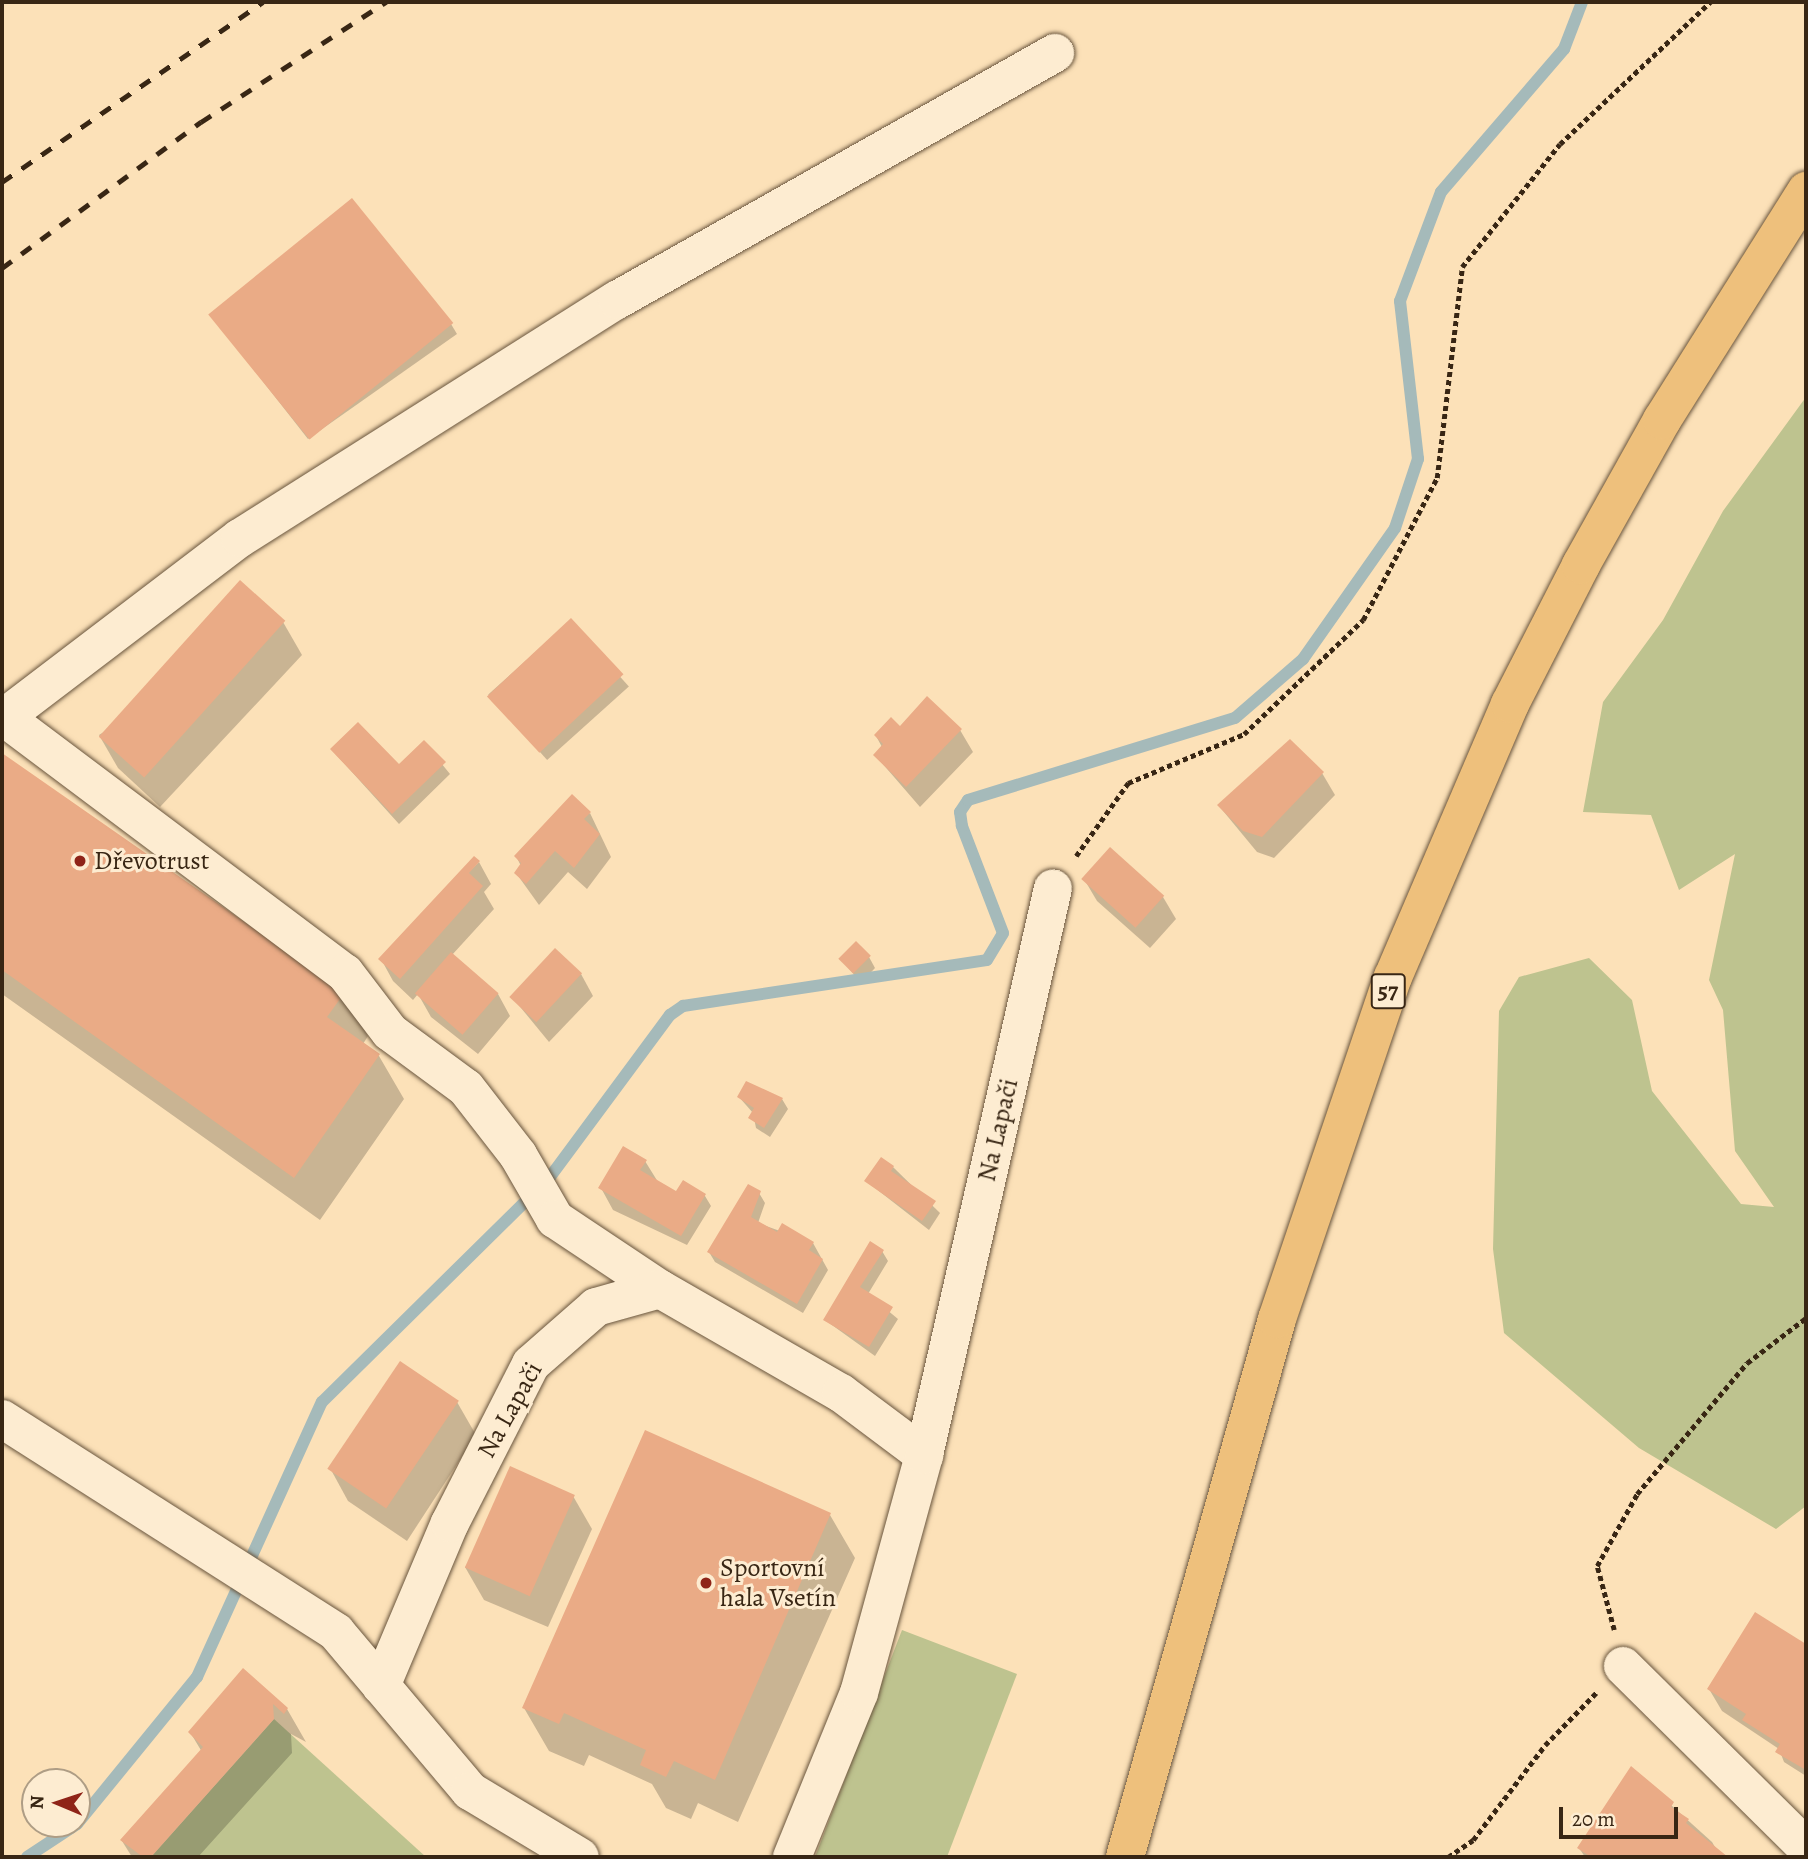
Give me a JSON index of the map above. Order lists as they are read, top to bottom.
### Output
{
  "streets": {
    "main road": ["57"],
    "street": ["Na Lapači"]
  },
  "places": ["Dřevotrust", "Sportovní hala Vsetín"],
  "scale_bar": "20 m",
  "north": "left"
}
